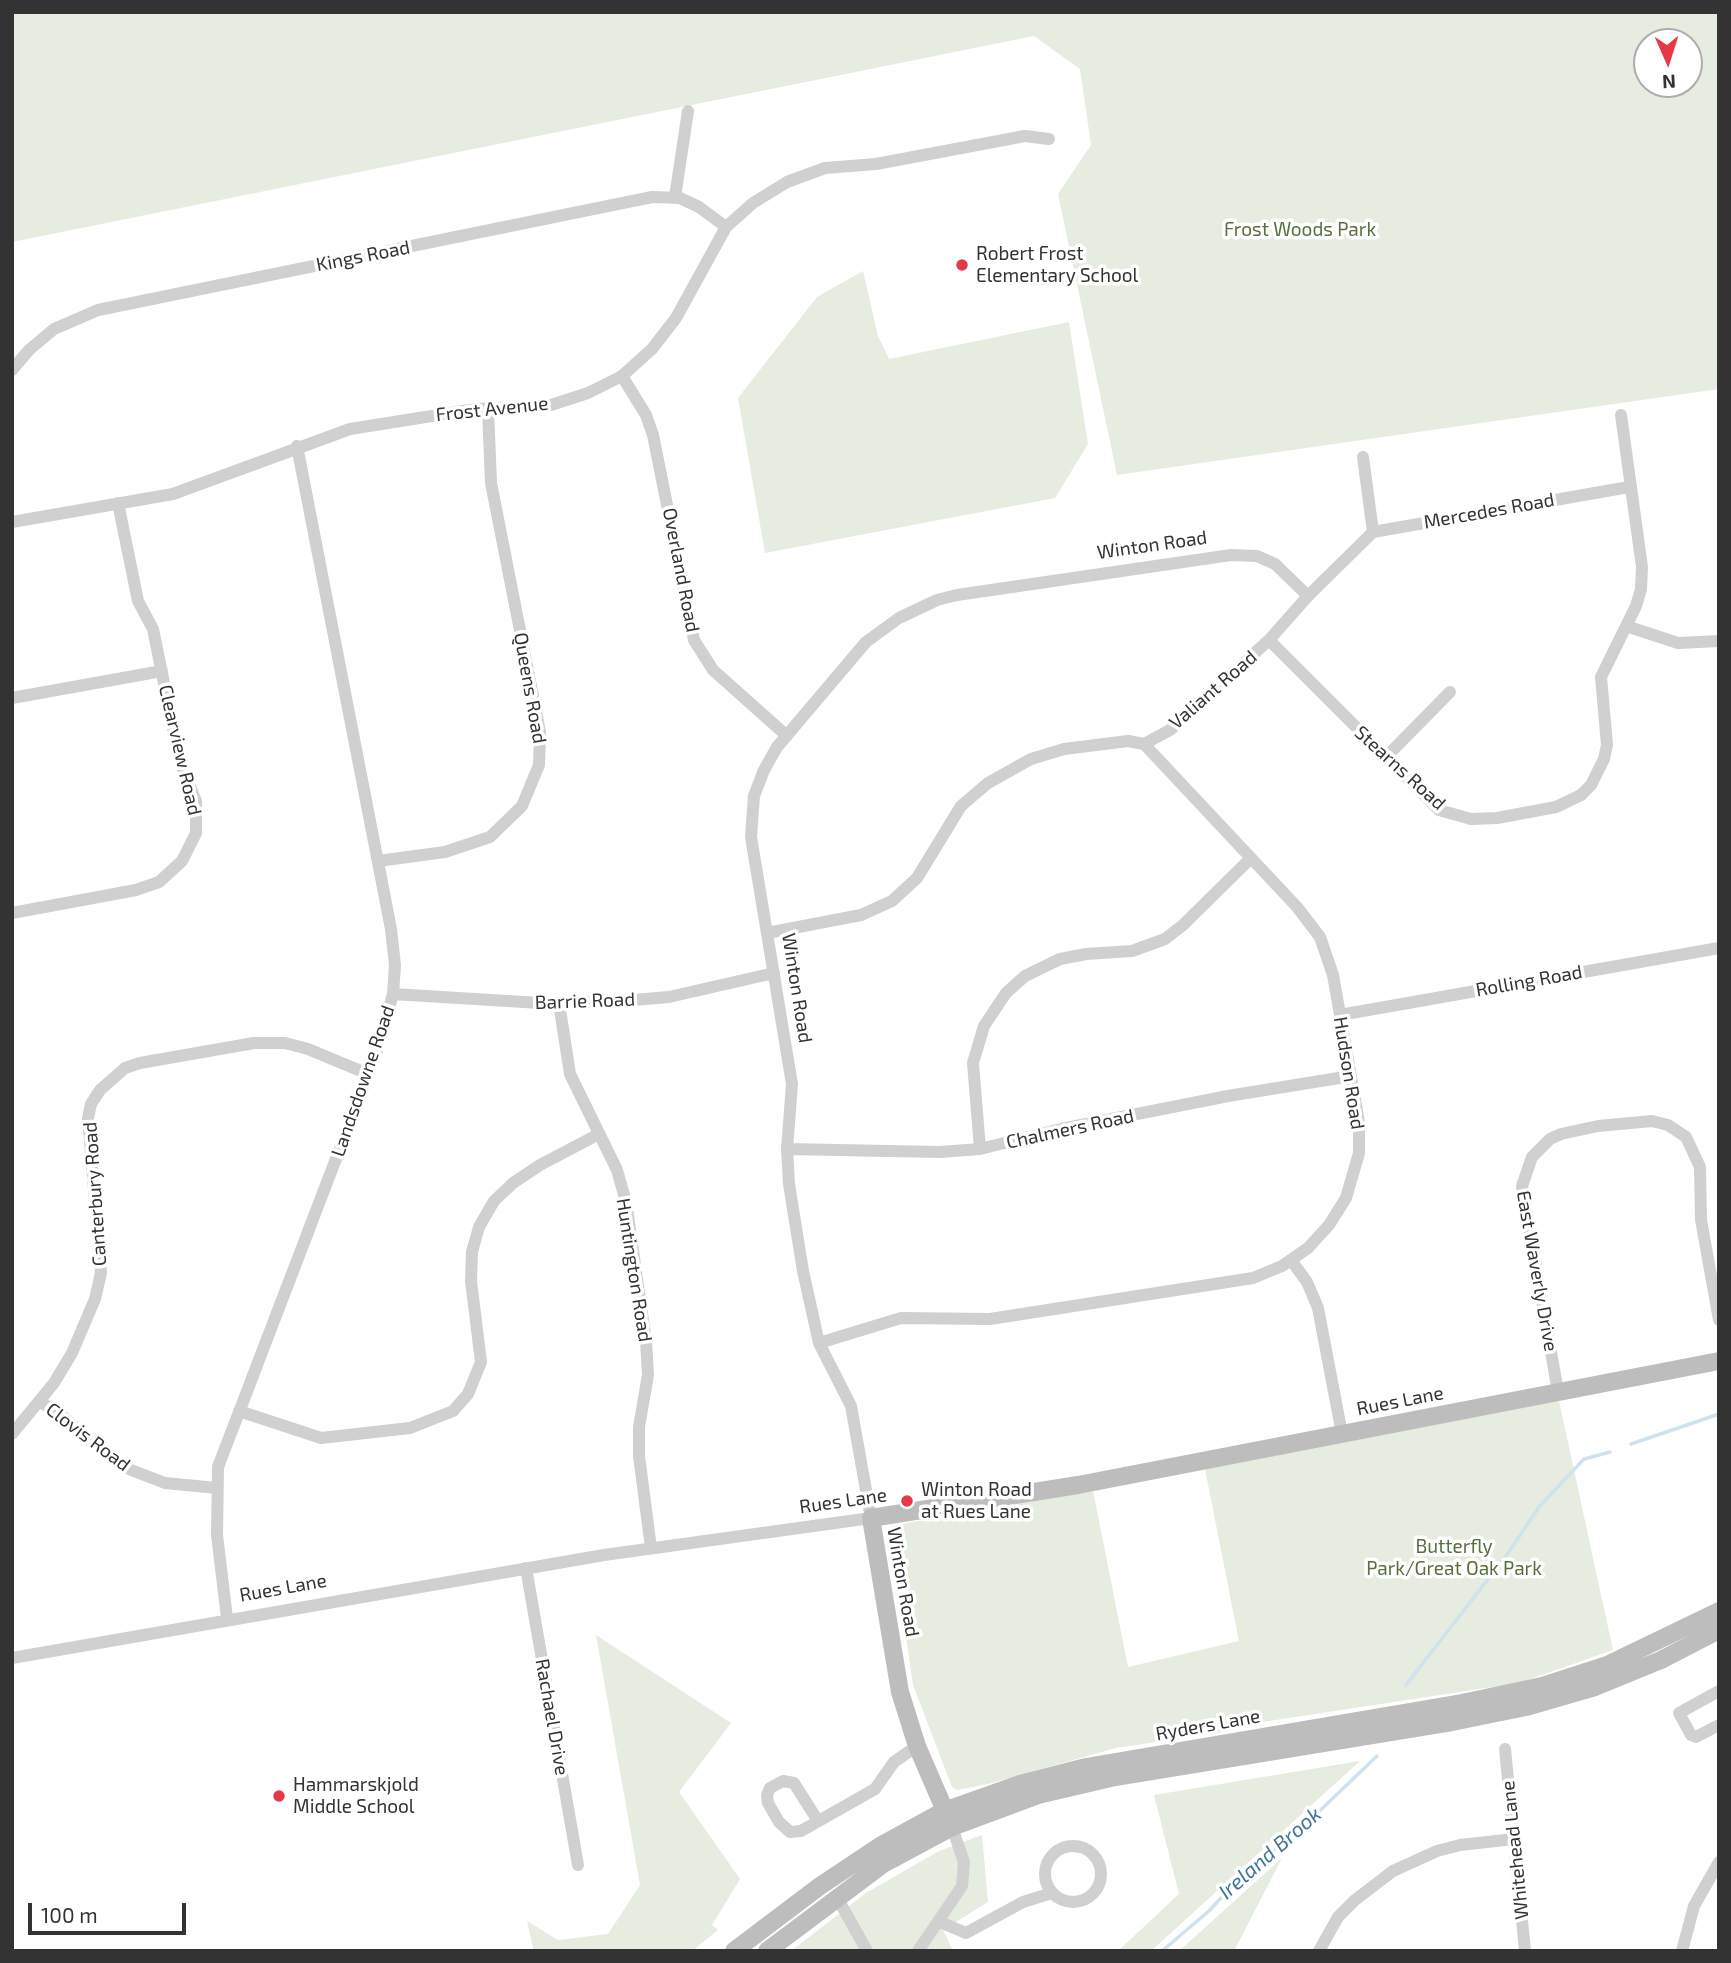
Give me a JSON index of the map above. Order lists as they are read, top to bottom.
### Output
{
  "streets": {
    "main road": ["Winton Road", "Rues Lane", "Ryders Lane"],
    "street": [
      "Kings Road",
      "Frost Avenue",
      "Mercedes Road",
      "Overland Road",
      "Queens Road",
      "Valiant Road",
      "Clearview Road",
      "Stearns Road",
      "Rolling Road",
      "Barrie Road",
      "Hudson Road",
      "Landsdowne Road",
      "Chalmers Road",
      "Canterbury Road",
      "Huntington Road",
      "East Waverly Drive",
      "Clovis Road",
      "Rachael Drive",
      "Whitehead Lane"
    ]
  },
  "crossings": [
    ["Frost Avenue", "Overland Road"],
    ["Frost Avenue", "Queens Road"],
    ["Frost Avenue", "Clearview Road"],
    ["Frost Avenue", "Landsdowne Road"],
    ["Mercedes Road", "Valiant Road"],
    ["Mercedes Road", "Stearns Road"],
    ["Winton Road", "Overland Road"],
    ["Winton Road", "Valiant Road"],
    ["Winton Road", "Barrie Road"],
    ["Winton Road", "Hudson Road"],
    ["Winton Road", "Chalmers Road"],
    ["Winton Road", "Rues Lane"],
    ["Winton Road", "Ryders Lane"],
    ["Queens Road", "Landsdowne Road"],
    ["Valiant Road", "Stearns Road"],
    ["Valiant Road", "Hudson Road"],
    ["Rolling Road", "Hudson Road"],
    ["Barrie Road", "Landsdowne Road"],
    ["Barrie Road", "Huntington Road"],
    ["Hudson Road", "Chalmers Road"],
    ["Landsdowne Road", "Canterbury Road"],
    ["Landsdowne Road", "Rues Lane"],
    ["Landsdowne Road", "Clovis Road"],
    ["Canterbury Road", "Clovis Road"],
    ["Huntington Road", "Rues Lane"],
    ["East Waverly Drive", "Rues Lane"],
    ["Rues Lane", "Rachael Drive"]
  ],
  "water": ["Ireland Brook"],
  "parks": ["Frost Woods Park", "Butterfly Park/Great Oak Park"],
  "places": ["Robert Frost Elementary School", "Winton Road at Rues Lane", "Hammarskjold Middle School"],
  "scale_bar": "100 m",
  "north": "bottom"
}
